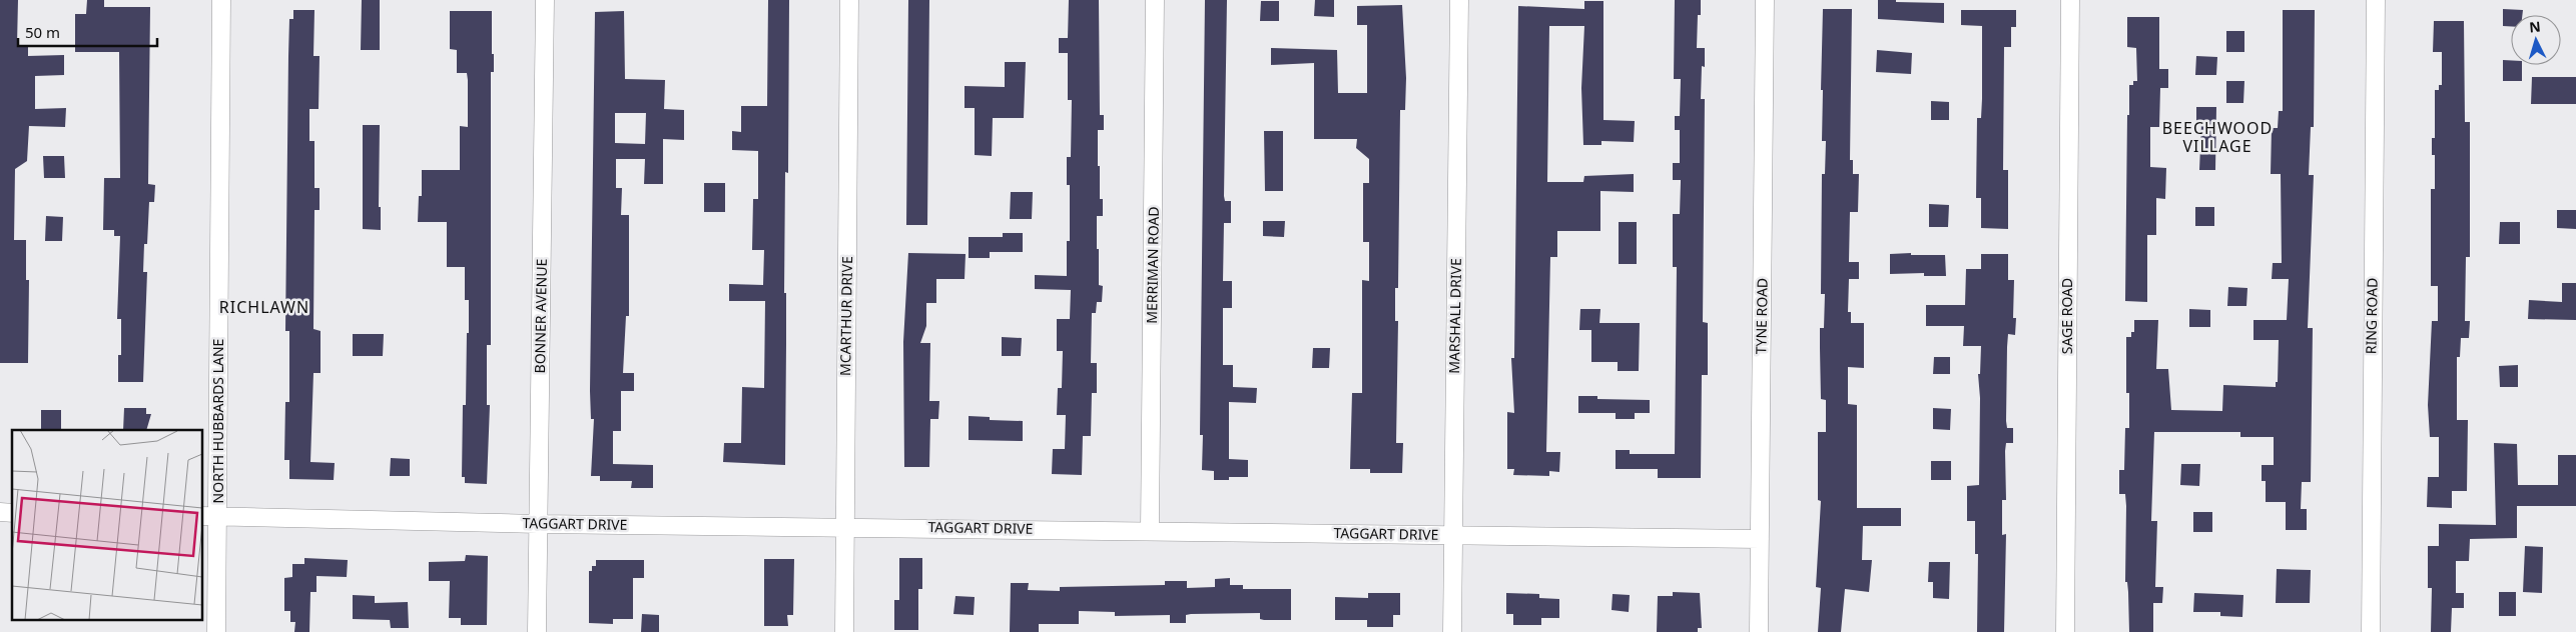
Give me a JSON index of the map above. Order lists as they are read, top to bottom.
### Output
{
  "streets": {
    "street": [
      "MERRIMAN ROAD",
      "BONNER AVENUE",
      "MCARTHUR DRIVE",
      "MARSHALL DRIVE",
      "TYNE ROAD",
      "SAGE ROAD",
      "RING ROAD",
      "NORTH HUBBARDS LANE",
      "TAGGART DRIVE"
    ]
  },
  "crossings": [
    ["MERRIMAN ROAD", "TAGGART DRIVE"],
    ["BONNER AVENUE", "TAGGART DRIVE"],
    ["MCARTHUR DRIVE", "TAGGART DRIVE"],
    ["MARSHALL DRIVE", "TAGGART DRIVE"],
    ["TYNE ROAD", "TAGGART DRIVE"],
    ["NORTH HUBBARDS LANE", "TAGGART DRIVE"]
  ],
  "districts": ["BEECHWOOD VILLAGE", "RICHLAWN"],
  "scale_bar": "50 m",
  "north": "top"
}
